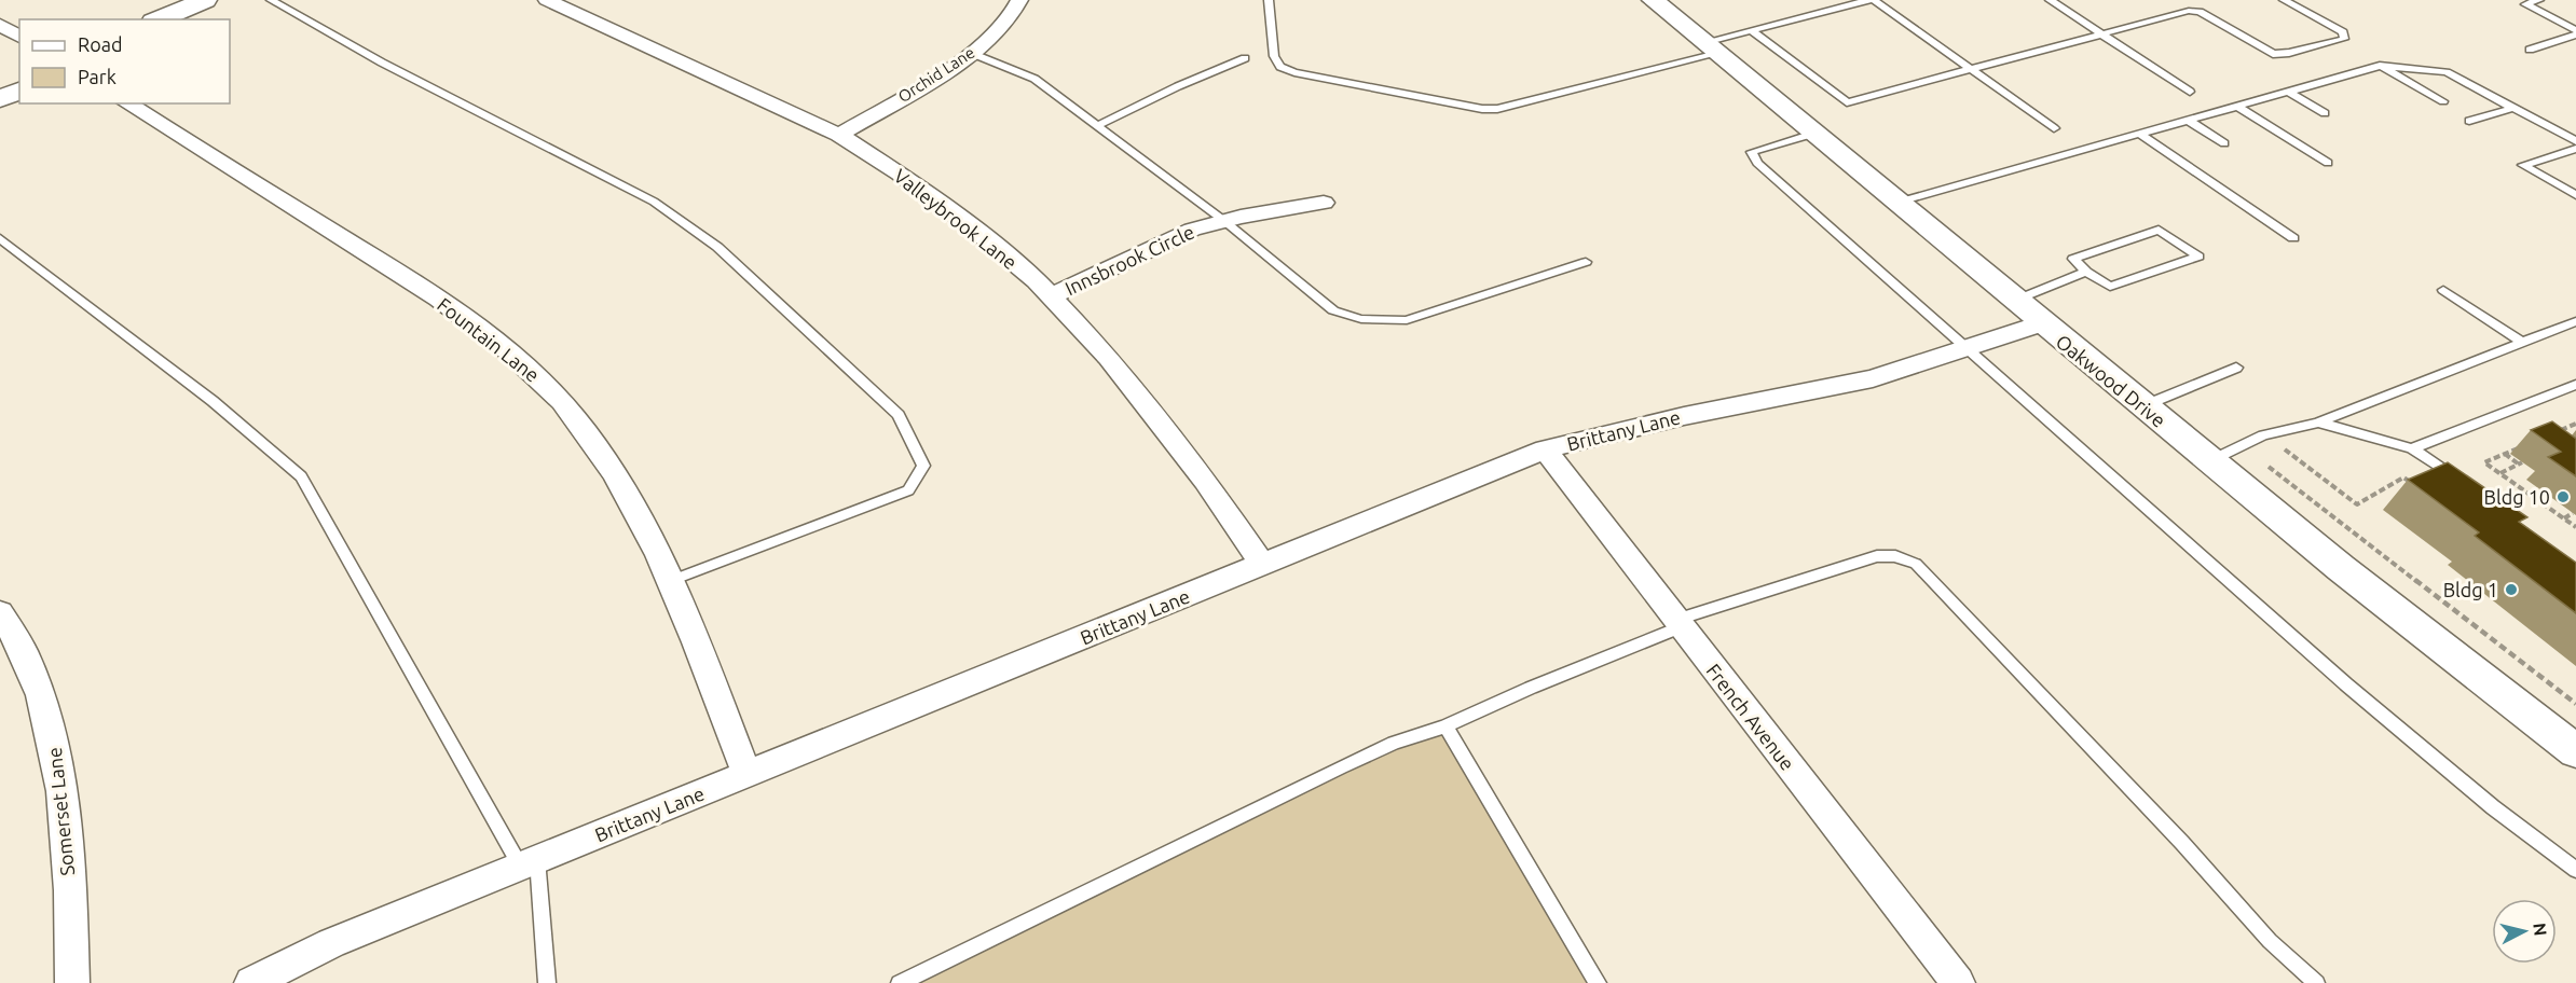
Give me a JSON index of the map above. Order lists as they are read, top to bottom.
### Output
{
  "streets": {
    "street": [
      "Orchid Lane",
      "Valleybrook Lane",
      "Innsbrook Circle",
      "Fountain Lane",
      "Oakwood Drive",
      "Brittany Lane",
      "French Avenue",
      "Somerset Lane"
    ]
  },
  "crossings": [
    ["Orchid Lane", "Valleybrook Lane"],
    ["Valleybrook Lane", "Innsbrook Circle"],
    ["Valleybrook Lane", "Brittany Lane"],
    ["Fountain Lane", "Brittany Lane"],
    ["Oakwood Drive", "Brittany Lane"],
    ["Brittany Lane", "French Avenue"]
  ],
  "places": ["Bldg 10", "Bldg 1"],
  "legend": ["Road", "Park"],
  "north": "right"
}
